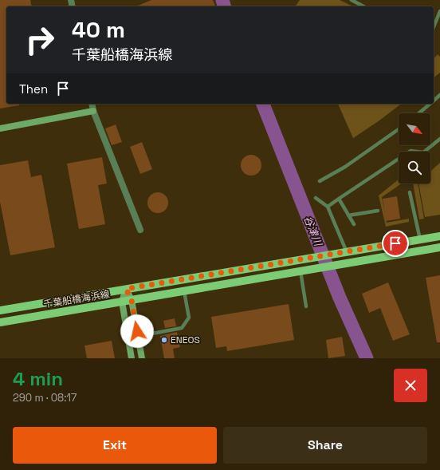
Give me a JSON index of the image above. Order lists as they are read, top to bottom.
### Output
{
  "streets": {
    "main road": ["千葉船橋海浜線"]
  },
  "water": ["谷津川"],
  "places": ["ENEOS"],
  "north": "bottom right",
  "page": {
    "turn": ["40 m", "千葉船橋海浜線"],
    "then": "Then",
    "heading": ["4 min", "290 m · 08:17"],
    "buttons": ["Exit", "Share"]
  }
}
